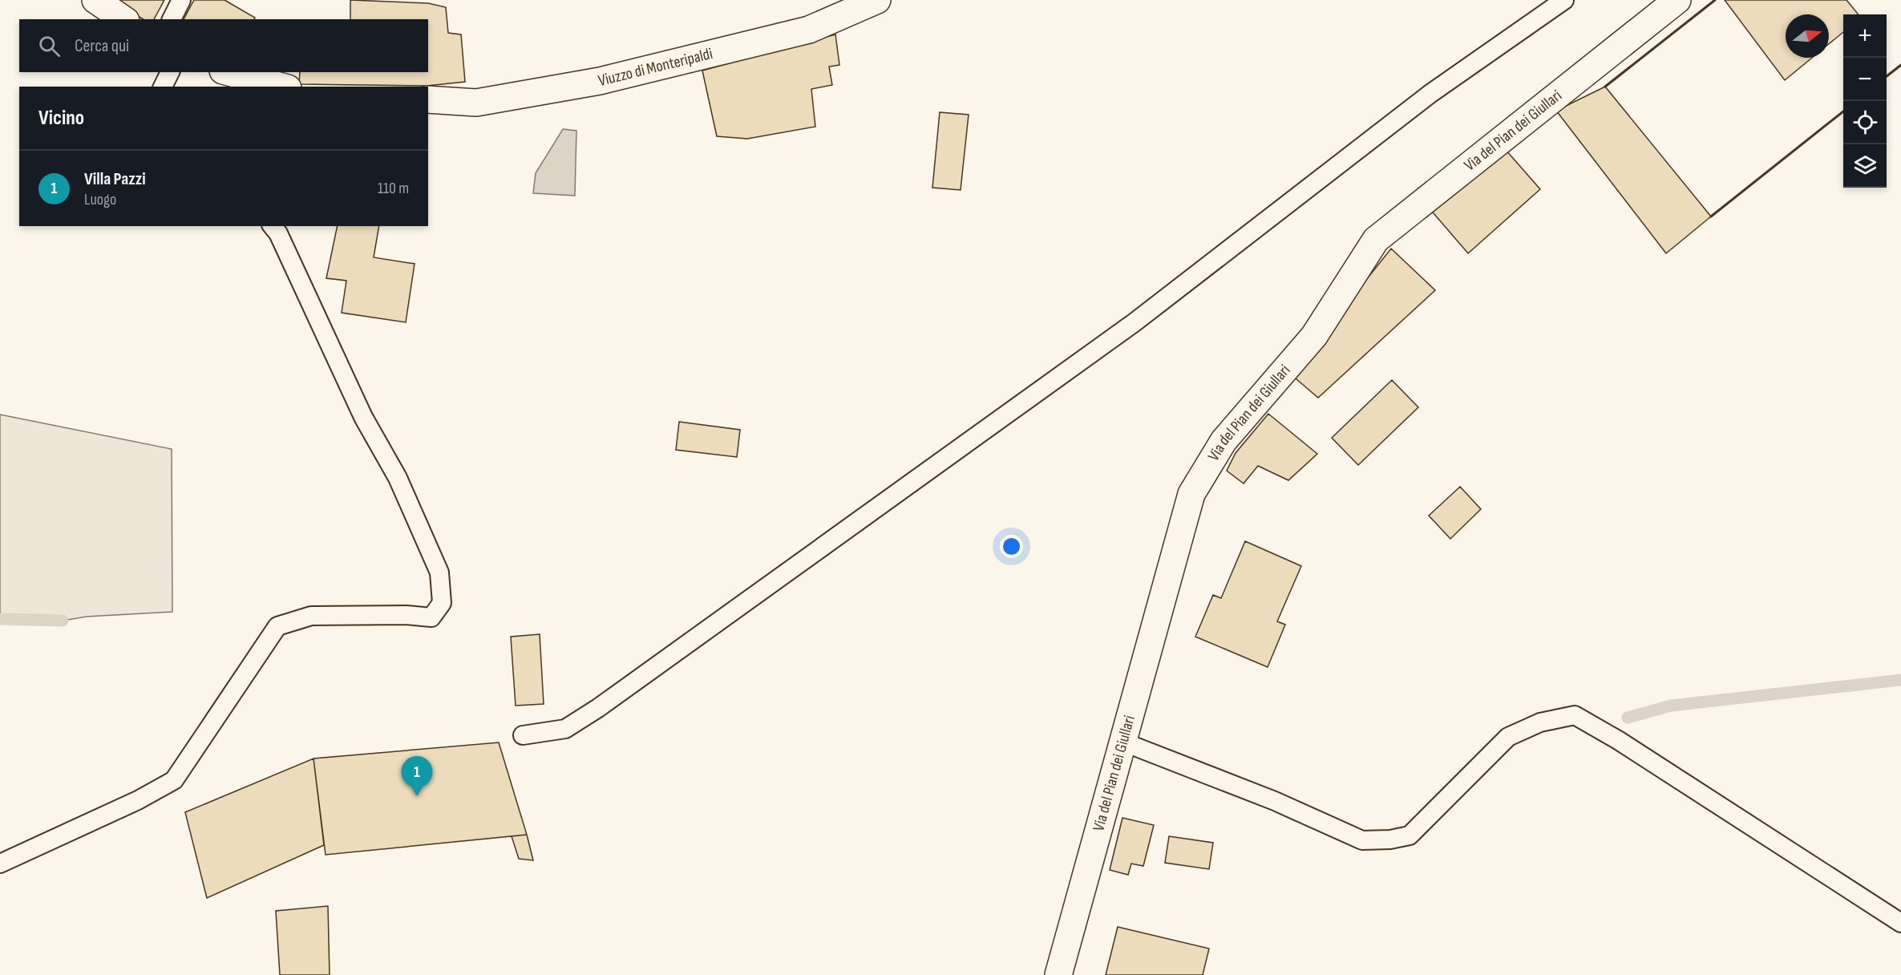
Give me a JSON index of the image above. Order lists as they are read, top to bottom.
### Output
{
  "streets": {
    "street": ["Viuzzo di Monteripaldi", "Via del Pian dei Giullari"]
  },
  "north": "right",
  "page": {
    "map_buttons": ["+", "−"],
    "search": "Cerca qui",
    "heading": "Vicino",
    "list": [
      {
        "mark": "1",
        "name": "Villa Pazzi",
        "note": "Luogo",
        "value": "110 m"
      }
    ],
    "pins": "1"
  }
}
